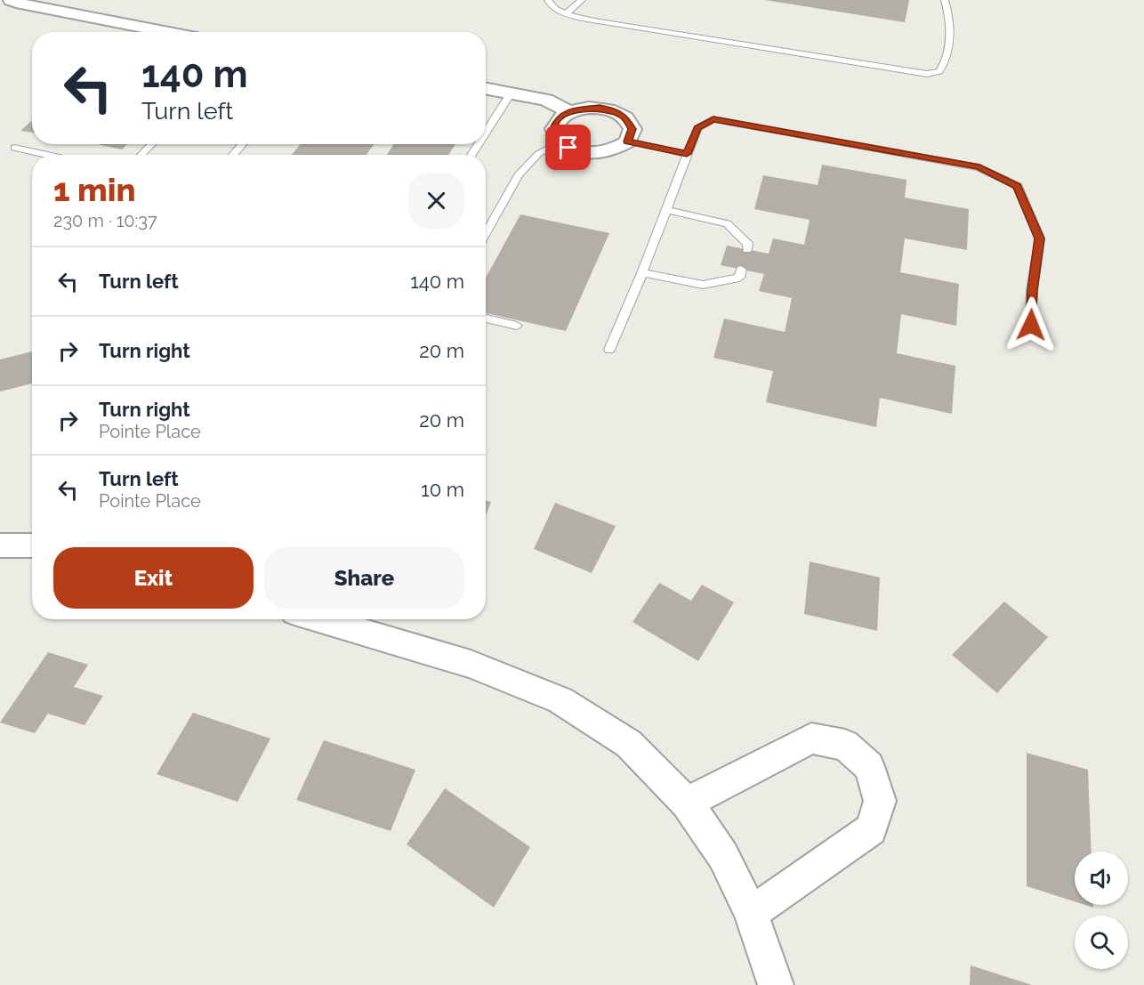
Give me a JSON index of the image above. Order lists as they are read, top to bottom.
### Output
{
  "page": {
    "turn": ["140 m", "Turn left"],
    "heading": ["1 min", "230 m · 10:37"],
    "list": [
      {
        "name": "Turn left",
        "value": "140 m"
      },
      {
        "name": "Turn right",
        "value": "20 m"
      },
      {
        "name": "Turn right",
        "note": "Pointe Place",
        "value": "20 m"
      },
      {
        "name": "Turn left",
        "note": "Pointe Place",
        "value": "10 m"
      }
    ],
    "buttons": ["Exit", "Share"]
  }
}
